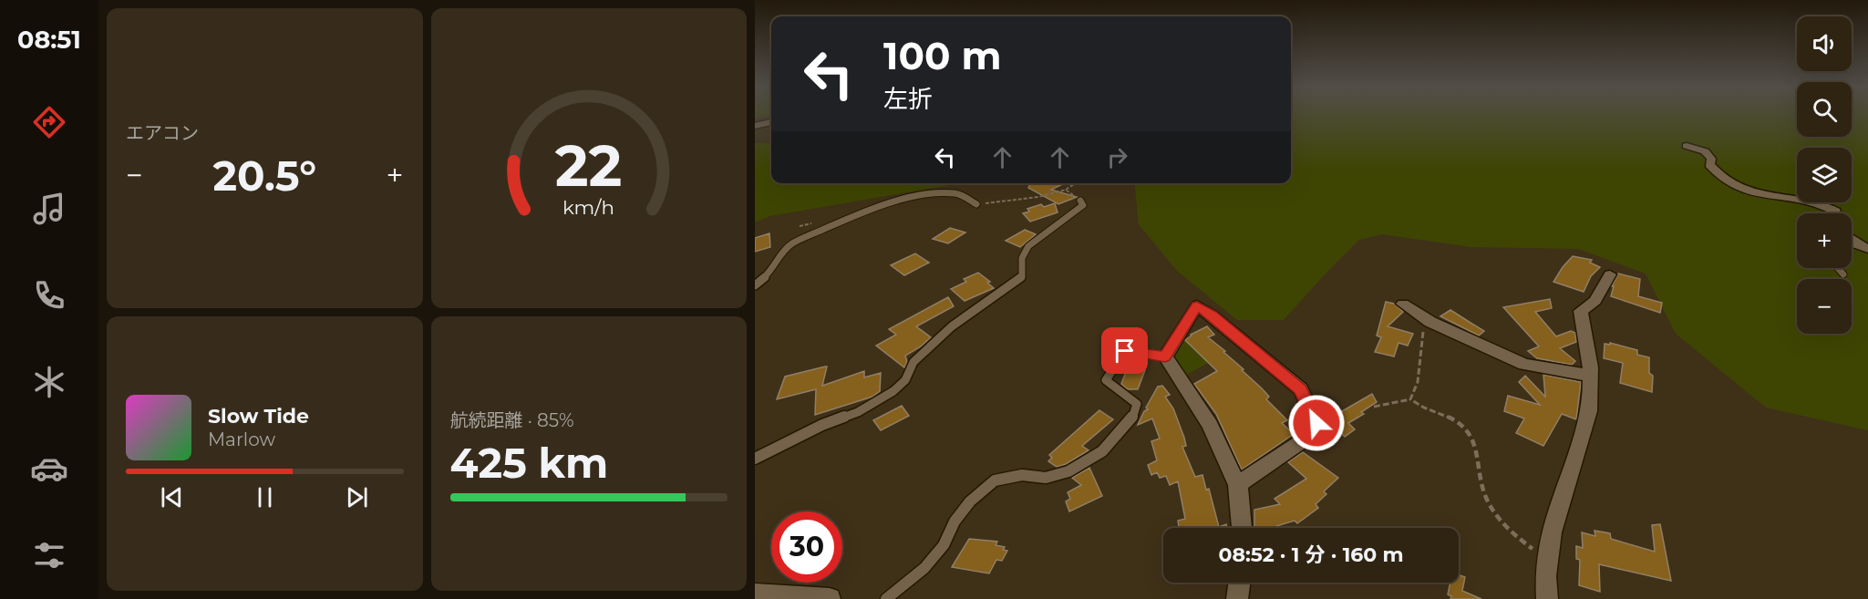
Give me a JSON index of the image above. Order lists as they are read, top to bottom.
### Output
{
  "page": {
    "tabs": "08:51",
    "tile": [
      "エアコン",
      ["航続距離 · 85%", "425 km"]
    ],
    "map_buttons": ["+", "−"],
    "turn": ["100 m", "左折"],
    "heat": ["−", "20.5°", "+"],
    "song": ["Slow Tide", "Marlow"],
    "limit": "30",
    "trip": "08:52 · 1 分 · 160 m",
    "gauge": ["22", "km/h"]
  }
}
